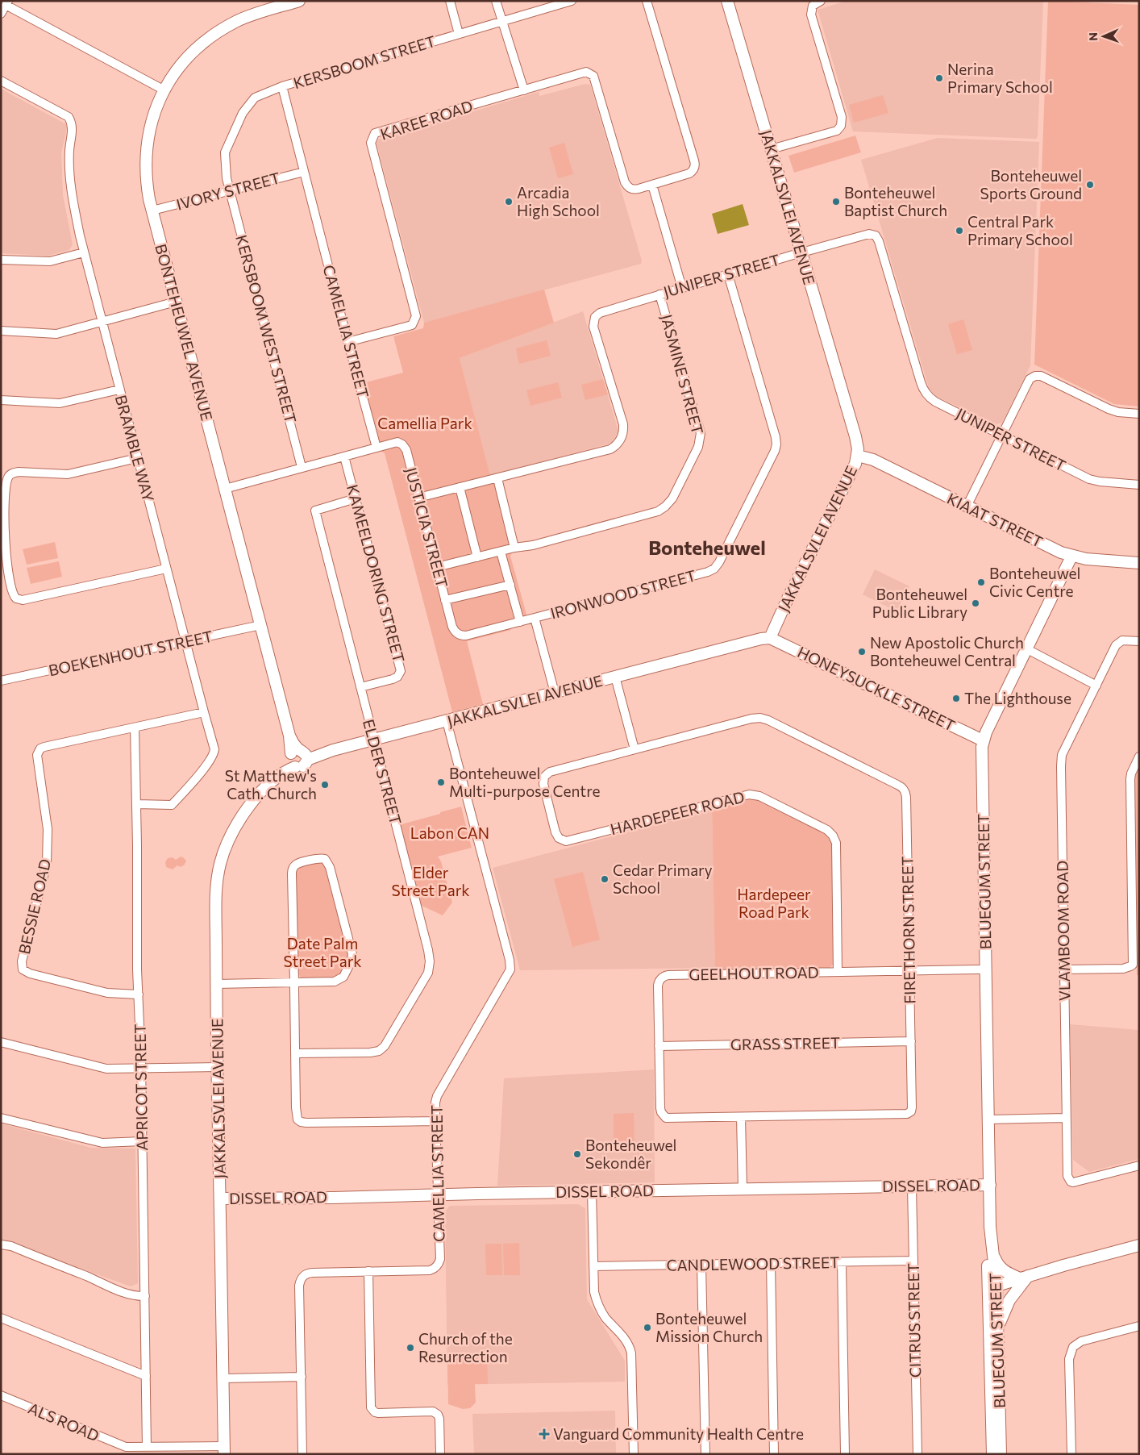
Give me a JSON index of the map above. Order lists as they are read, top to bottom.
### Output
{
  "streets": {
    "street": [
      "KERSBOOM STREET",
      "KAREE ROAD",
      "IVORY STREET",
      "JAKKALSVLEI AVENUE",
      "JUNIPER STREET",
      "KERSBOOM WEST STREET",
      "CAMELLIA STREET",
      "BONTEHEUWEL AVENUE",
      "JASMINE STREET",
      "BRAMBLE WAY",
      "KIAAT STREET",
      "JUSTICIA STREET",
      "KAMEELDORING STREET",
      "IRONWOOD STREET",
      "BOEKENHOUT STREET",
      "HONEYSUCKLE STREET",
      "ELDER STREET",
      "HARDEPEER ROAD",
      "BLUEGUM STREET",
      "BESSIE ROAD",
      "FIRETHORN STREET",
      "VLAMBOOM ROAD",
      "GEELHOUT ROAD",
      "GRASS STREET",
      "APRICOT STREET",
      "DISSEL ROAD",
      "CANDLEWOOD STREET",
      "CITRUS STREET",
      "ALS ROAD"
    ]
  },
  "crossings": [
    ["KERSBOOM STREET", "IVORY STREET"],
    ["KERSBOOM STREET", "KERSBOOM WEST STREET"],
    ["KERSBOOM STREET", "CAMELLIA STREET"],
    ["KAREE ROAD", "CAMELLIA STREET"],
    ["IVORY STREET", "KERSBOOM WEST STREET"],
    ["IVORY STREET", "CAMELLIA STREET"],
    ["IVORY STREET", "BONTEHEUWEL AVENUE"],
    ["JAKKALSVLEI AVENUE", "JUNIPER STREET"],
    ["JAKKALSVLEI AVENUE", "CAMELLIA STREET"],
    ["JAKKALSVLEI AVENUE", "BONTEHEUWEL AVENUE"],
    ["JAKKALSVLEI AVENUE", "KIAAT STREET"],
    ["JAKKALSVLEI AVENUE", "IRONWOOD STREET"],
    ["JAKKALSVLEI AVENUE", "HONEYSUCKLE STREET"],
    ["JAKKALSVLEI AVENUE", "ELDER STREET"],
    ["JAKKALSVLEI AVENUE", "DISSEL ROAD"],
    ["JAKKALSVLEI AVENUE", "ALS ROAD"],
    ["JUNIPER STREET", "JASMINE STREET"],
    ["JUNIPER STREET", "IRONWOOD STREET"],
    ["CAMELLIA STREET", "JUSTICIA STREET"],
    ["CAMELLIA STREET", "DISSEL ROAD"],
    ["BONTEHEUWEL AVENUE", "BOEKENHOUT STREET"],
    ["JASMINE STREET", "JUSTICIA STREET"],
    ["BRAMBLE WAY", "BOEKENHOUT STREET"],
    ["BRAMBLE WAY", "BESSIE ROAD"],
    ["BRAMBLE WAY", "APRICOT STREET"],
    ["KIAAT STREET", "BLUEGUM STREET"],
    ["KAMEELDORING STREET", "ELDER STREET"],
    ["HONEYSUCKLE STREET", "BLUEGUM STREET"],
    ["HARDEPEER ROAD", "FIRETHORN STREET"],
    ["HARDEPEER ROAD", "GEELHOUT ROAD"],
    ["BLUEGUM STREET", "GEELHOUT ROAD"],
    ["BLUEGUM STREET", "DISSEL ROAD"],
    ["BESSIE ROAD", "APRICOT STREET"],
    ["FIRETHORN STREET", "GEELHOUT ROAD"],
    ["FIRETHORN STREET", "GRASS STREET"],
    ["GEELHOUT ROAD", "GRASS STREET"],
    ["APRICOT STREET", "ALS ROAD"],
    ["DISSEL ROAD", "CITRUS STREET"],
    ["CANDLEWOOD STREET", "CITRUS STREET"]
  ],
  "districts": ["Bonteheuwel"],
  "parks": [
    "Camellia Park",
    "Labon CAN",
    "Elder Street Park",
    "Hardepeer Road Park",
    "Date Palm Street Park"
  ],
  "places": {
    "other": [
      "Nerina Primary School",
      "Bonteheuwel Sports Ground",
      "Arcadia High School",
      "Bonteheuwel Baptist Church",
      "Central Park Primary School",
      "Bonteheuwel Civic Centre",
      "Bonteheuwel Public Library",
      "New Apostolic Church Bonteheuwel Central",
      "The Lighthouse",
      "Bonteheuwel Multi-purpose Centre",
      "St Matthew's Cath. Church",
      "Cedar Primary School",
      "Bonteheuwel Sekondêr",
      "Bonteheuwel Mission Church",
      "Church of the Resurrection"
    ],
    "health": ["Vanguard Community Health Centre"]
  },
  "north": "left"
}
